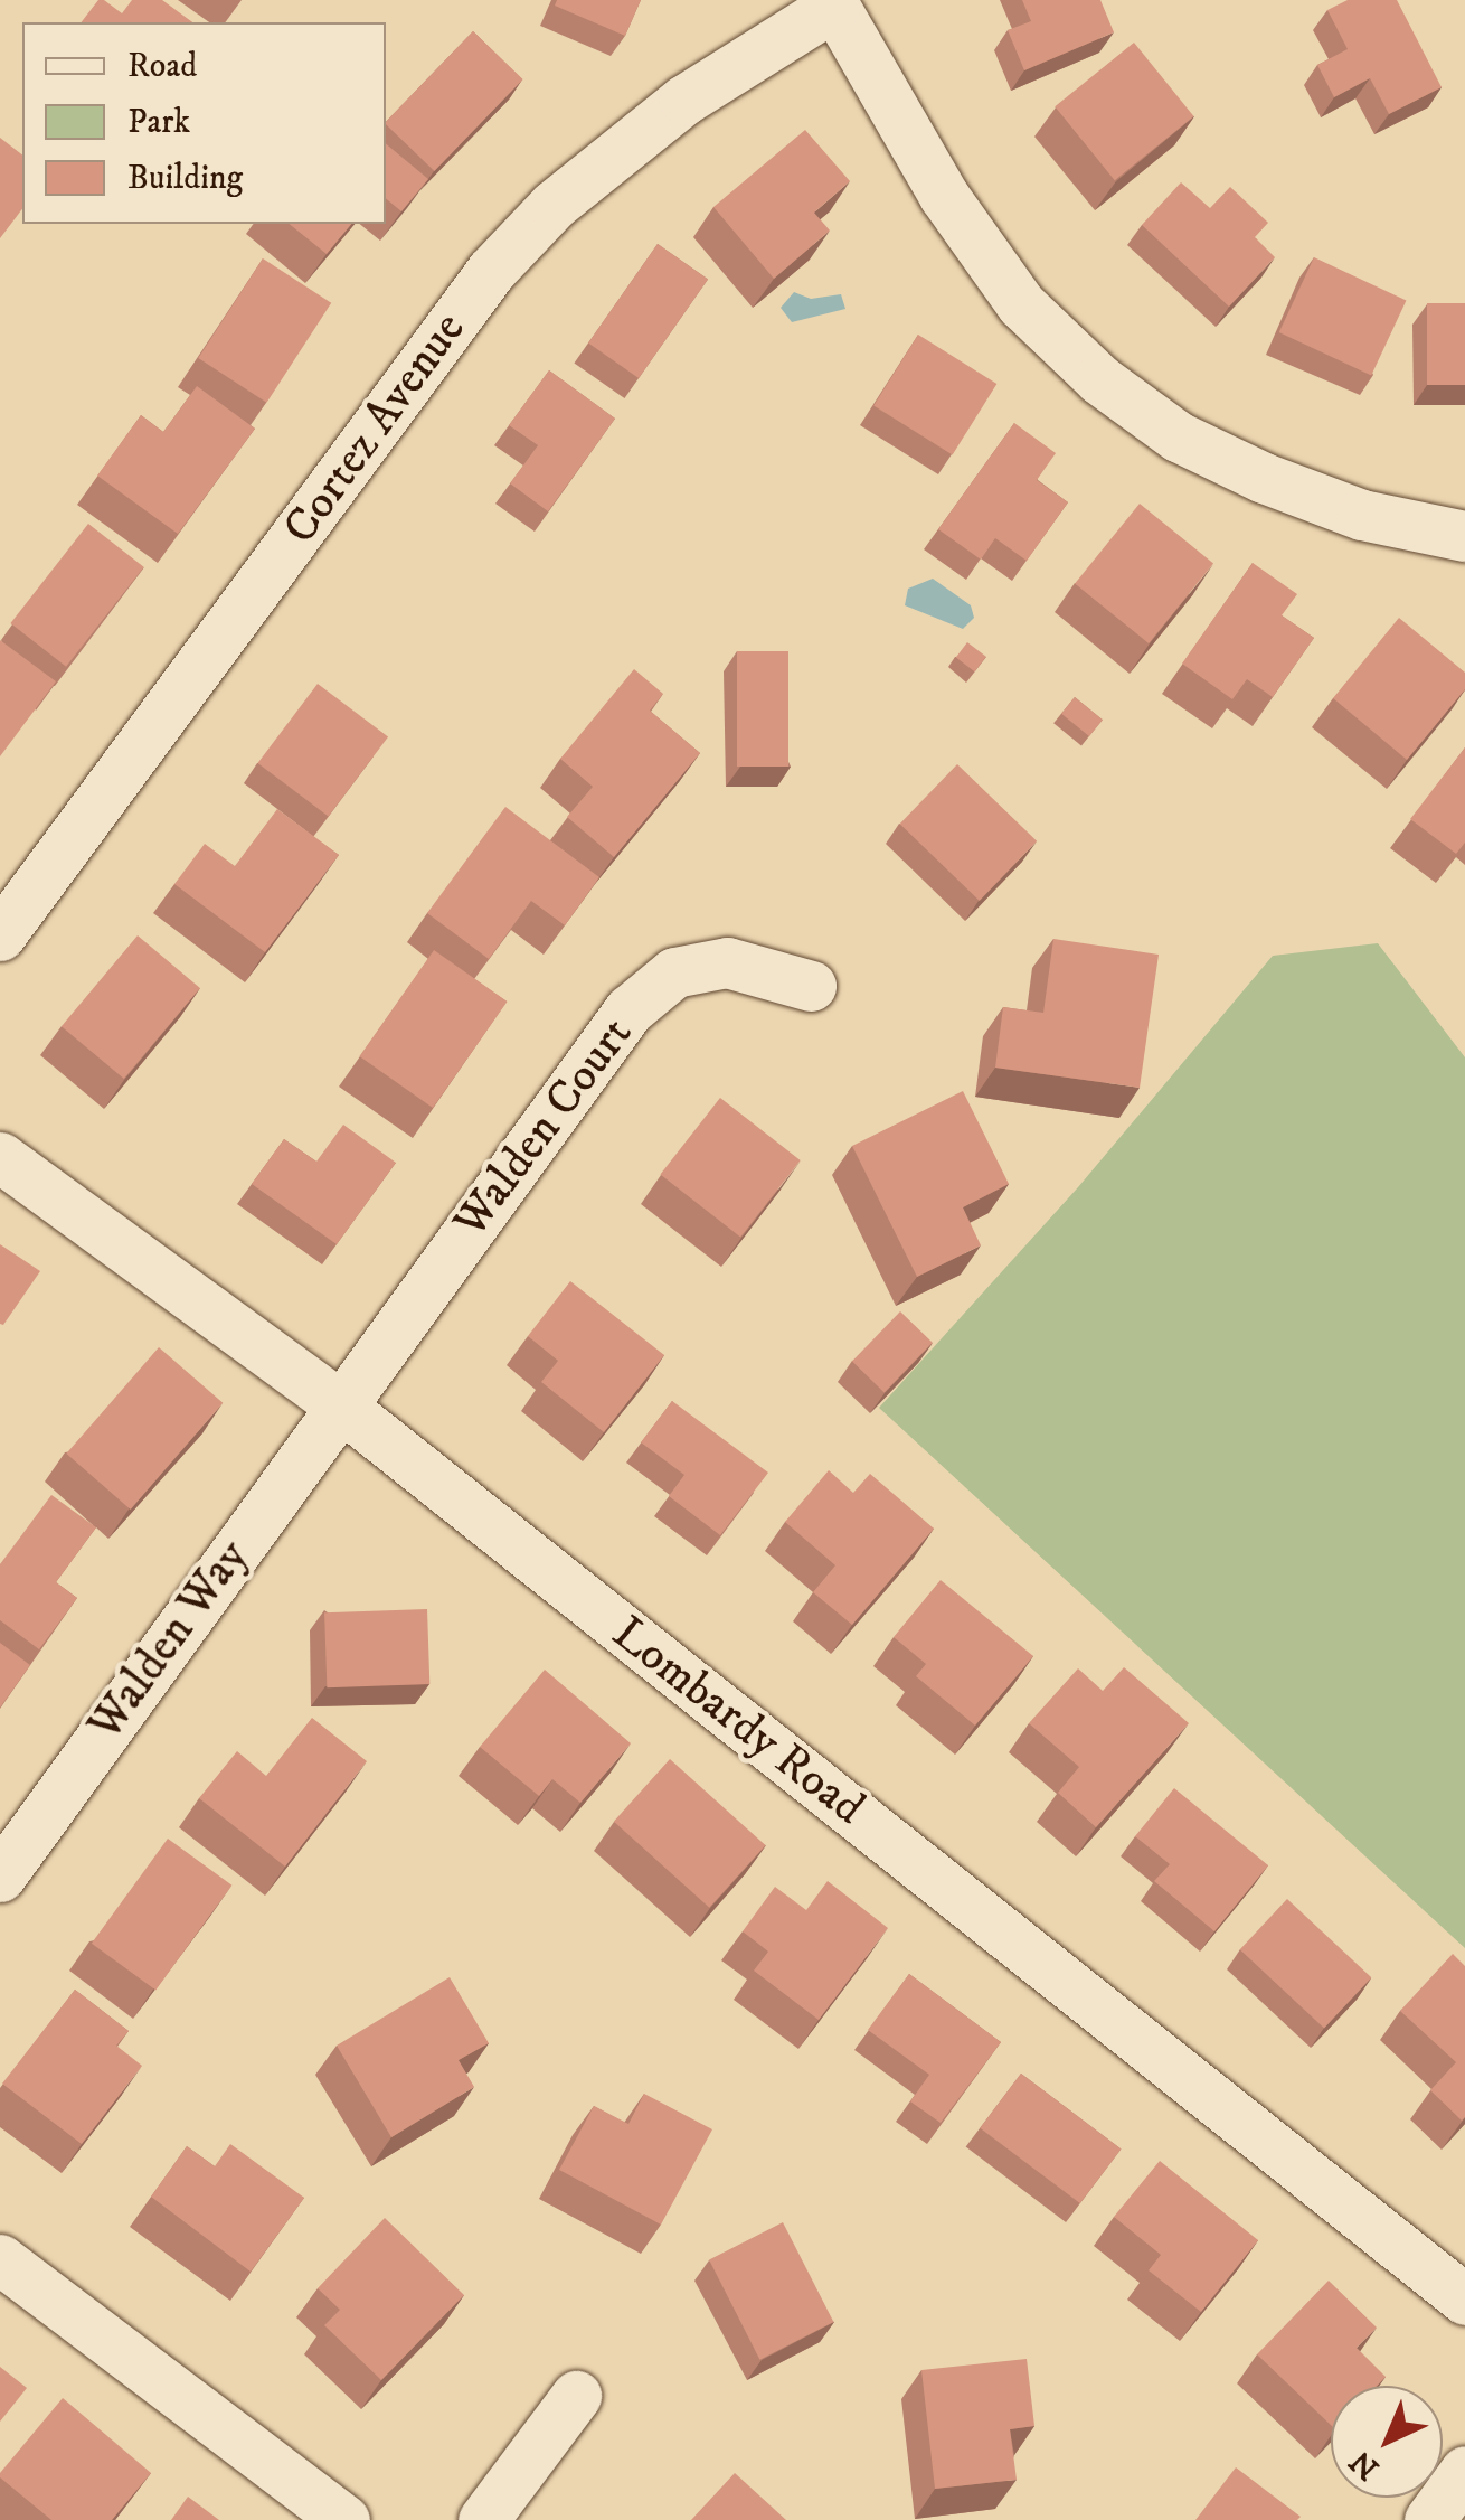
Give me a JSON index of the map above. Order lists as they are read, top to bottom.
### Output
{
  "streets": {
    "street": [
      "Cortez Avenue",
      "Walden Court",
      "Walden Way",
      "Lombardy Road"
    ]
  },
  "crossings": [
    ["Walden Court", "Walden Way"],
    ["Walden Court", "Lombardy Road"],
    ["Walden Way", "Lombardy Road"]
  ],
  "legend": ["Road", "Park", "Building"],
  "north": "bottom left"
}
